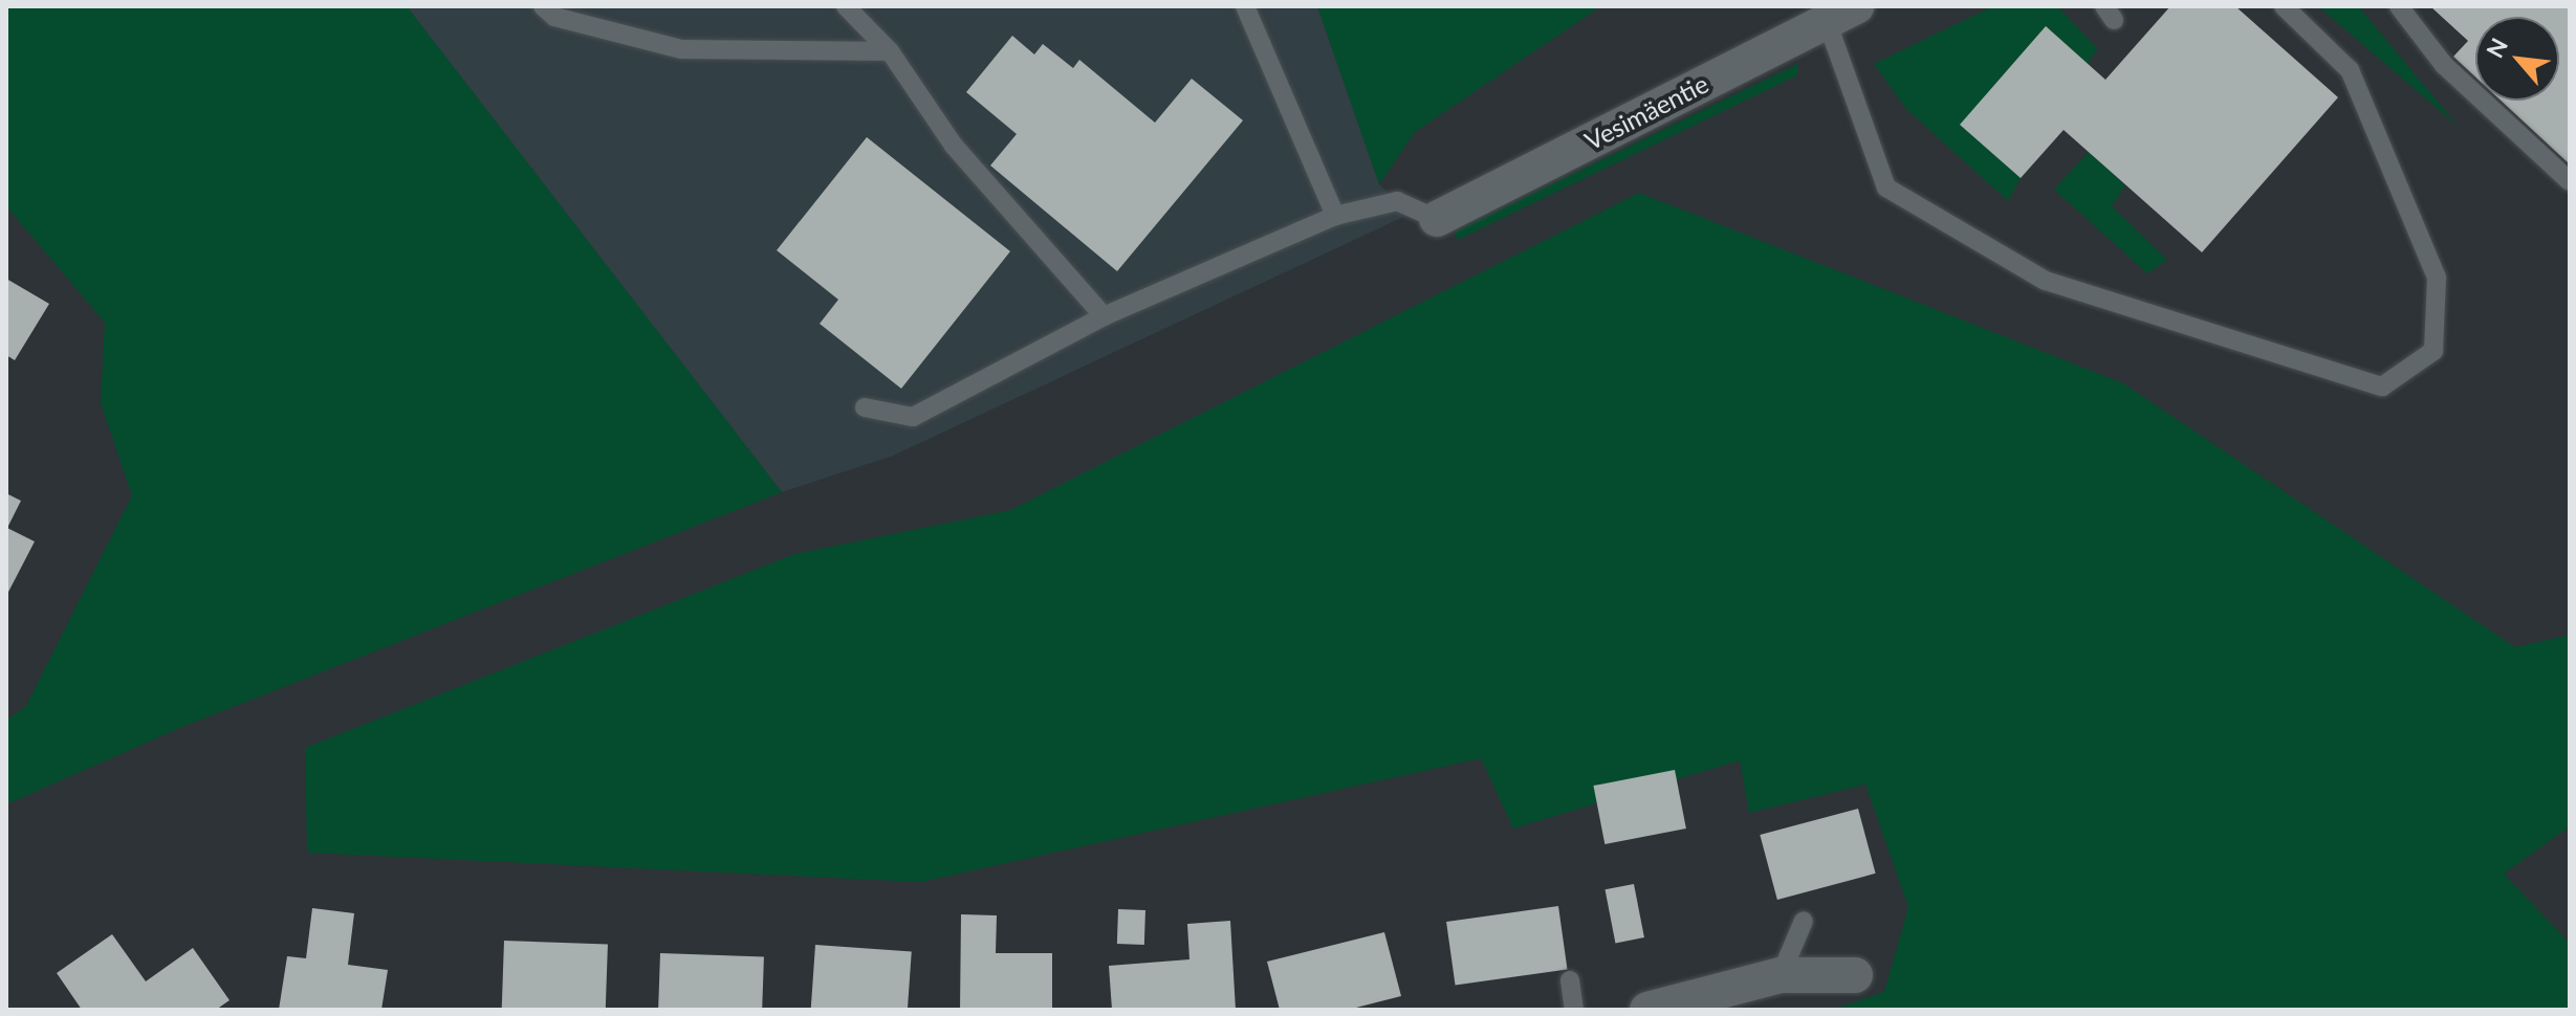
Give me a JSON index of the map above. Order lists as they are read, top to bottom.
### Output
{
  "streets": {
    "street": ["Vesimäentie"]
  },
  "north": "top left"
}
